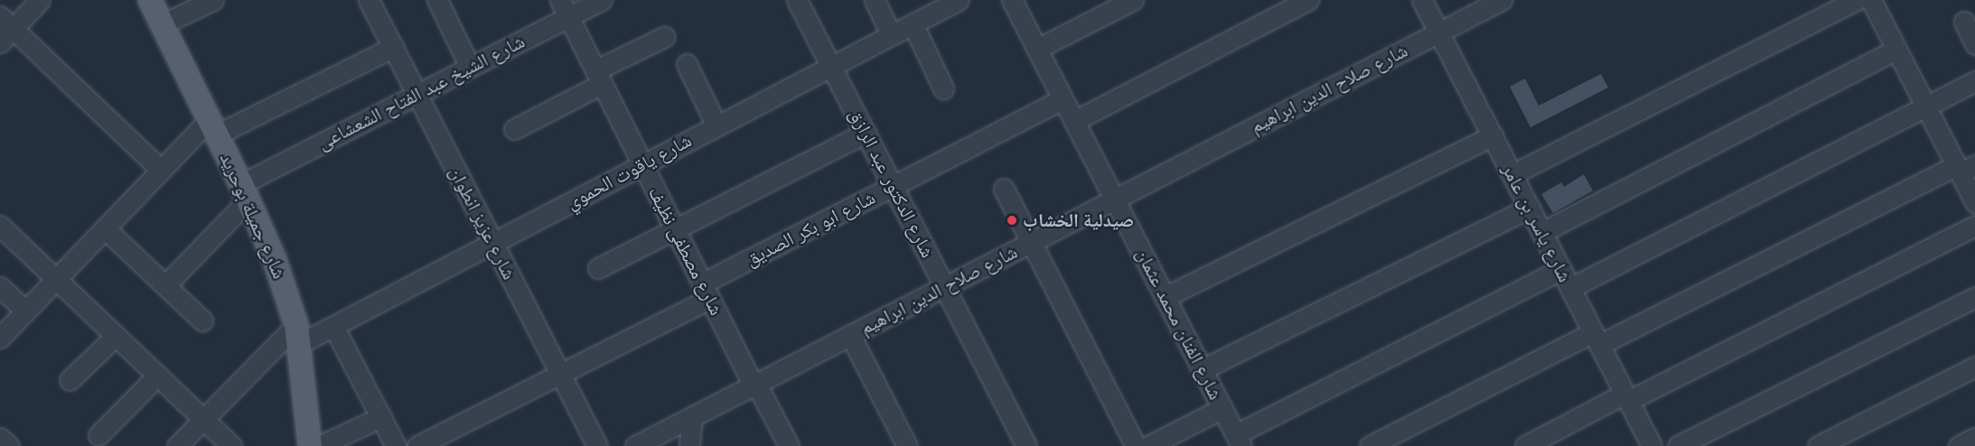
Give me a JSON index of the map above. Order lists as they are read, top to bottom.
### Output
{
  "streets": {
    "main road": ["شارع جميلة بوحريد"],
    "street": [
      "شارع صلاح الدين ابراهيم",
      "شارع الشيخ عبد الفتاح الشعشاعى",
      "شارع ياقوت الحموي",
      "شارع الدكتور عبد الرازق",
      "شارع عزيز انطوان",
      "شارع ياسر بن عامر",
      "شارع ابو بكر الصديق",
      "شارع مصطفى نظيف",
      "شارع الفنان محمد عثمان"
    ]
  },
  "crossings": [
    ["شارع صلاح الدين ابراهيم", "شارع الدكتور عبد الرازق"],
    ["شارع صلاح الدين ابراهيم", "شارع ياسر بن عامر"],
    ["شارع صلاح الدين ابراهيم", "شارع مصطفى نظيف"],
    ["شارع صلاح الدين ابراهيم", "شارع الفنان محمد عثمان"],
    ["شارع الشيخ عبد الفتاح الشعشاعى", "شارع جميلة بوحريد"],
    ["شارع الشيخ عبد الفتاح الشعشاعى", "شارع عزيز انطوان"],
    ["شارع الشيخ عبد الفتاح الشعشاعى", "شارع مصطفى نظيف"],
    ["شارع ياقوت الحموي", "شارع الدكتور عبد الرازق"],
    ["شارع ياقوت الحموي", "شارع جميلة بوحريد"],
    ["شارع ياقوت الحموي", "شارع عزيز انطوان"],
    ["شارع ياقوت الحموي", "شارع مصطفى نظيف"],
    ["شارع الدكتور عبد الرازق", "شارع ابو بكر الصديق"],
    ["شارع عزيز انطوان", "شارع ابو بكر الصديق"],
    ["شارع ابو بكر الصديق", "شارع مصطفى نظيف"],
    ["شارع ابو بكر الصديق", "شارع الفنان محمد عثمان"]
  ],
  "places": ["صيدلية الخشاب"]
}
